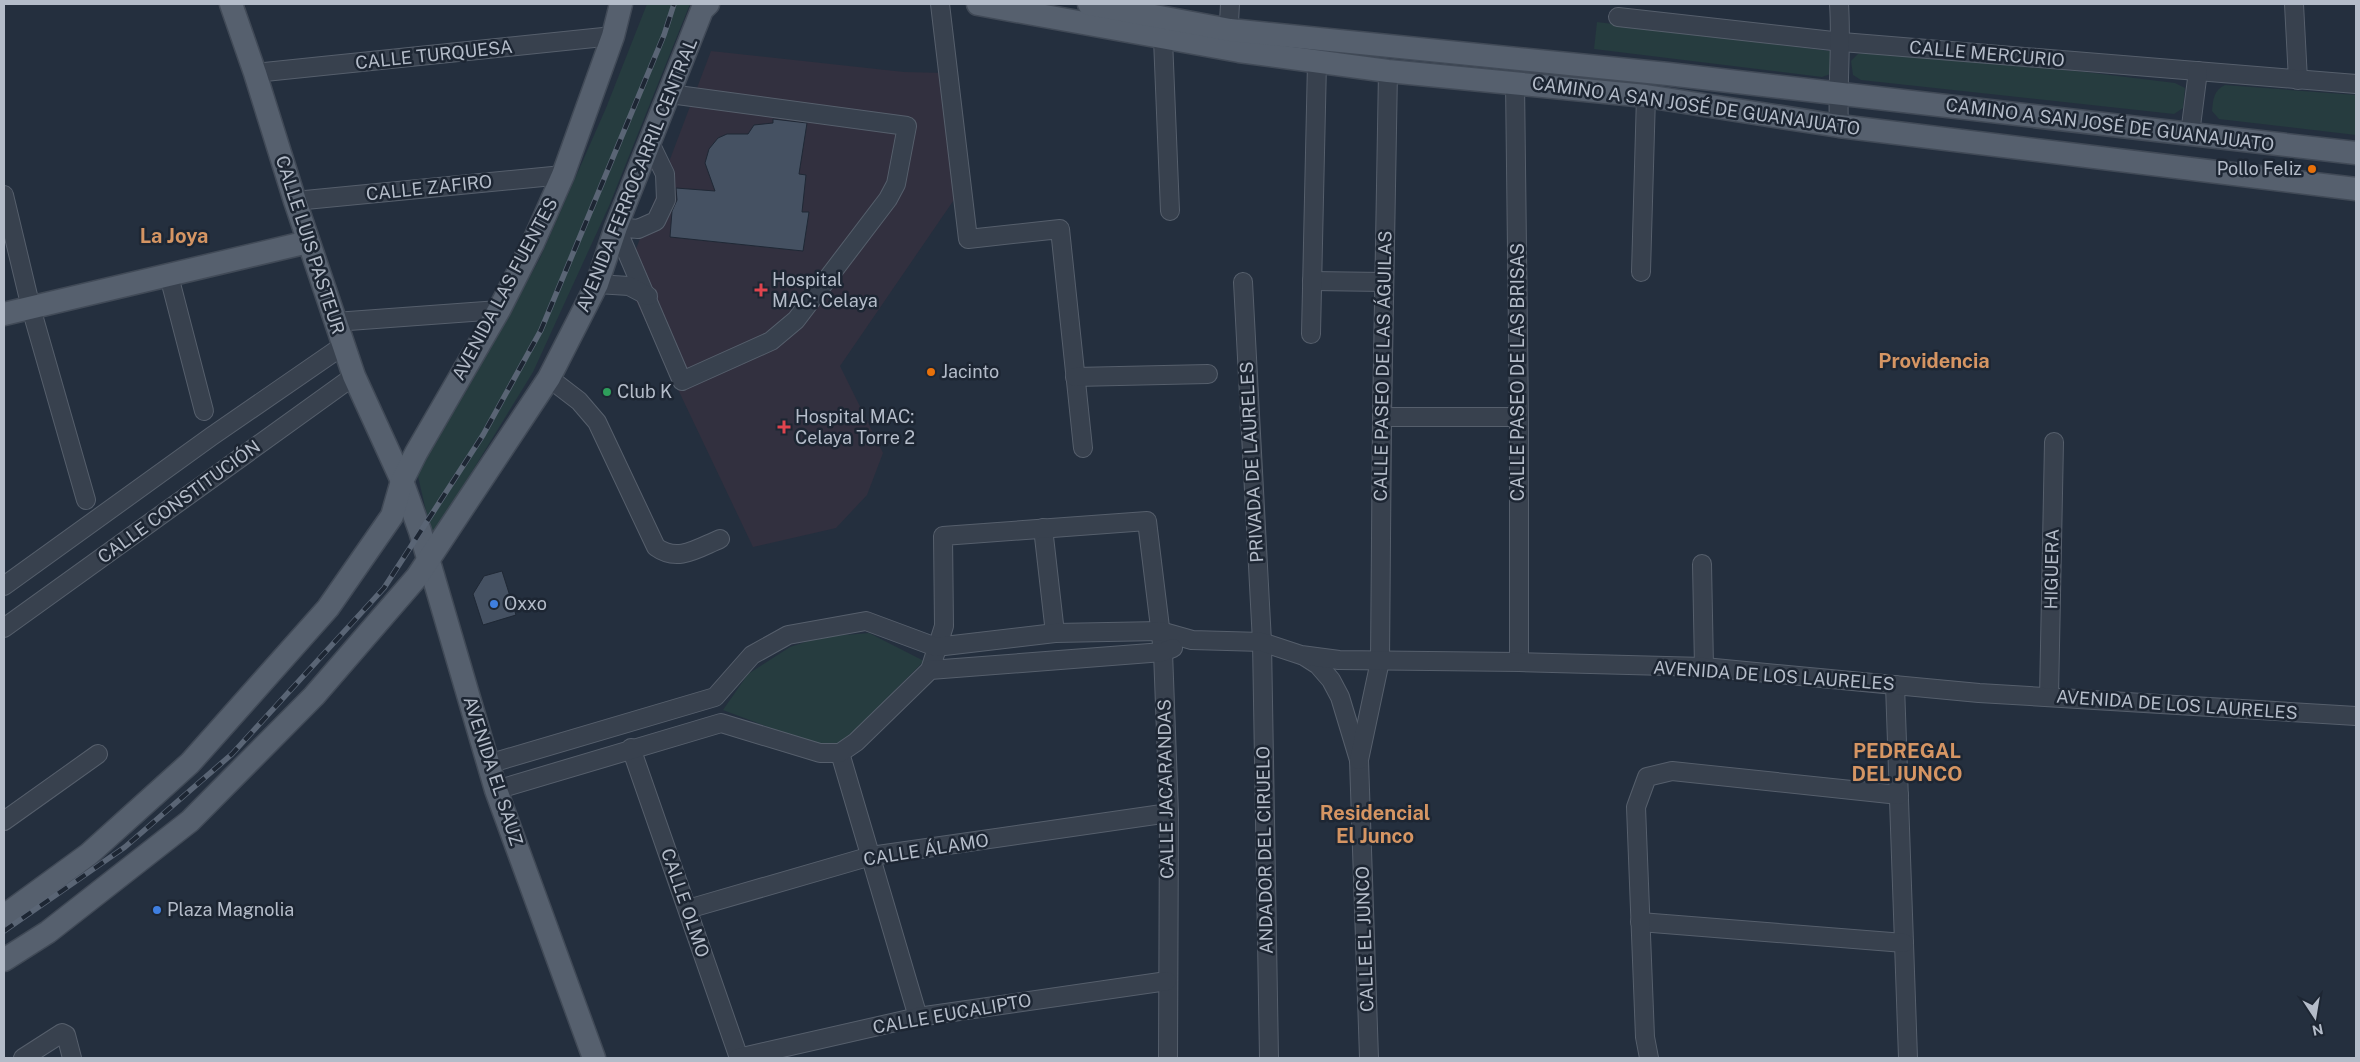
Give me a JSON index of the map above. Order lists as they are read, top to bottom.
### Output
{
  "streets": {
    "main road": [
      "CAMINO A SAN JOSÉ DE GUANAJUATO",
      "AVENIDA FERROCARRIL CENTRAL",
      "CALLE LUIS PASTEUR",
      "AVENIDA LAS FUENTES",
      "AVENIDA EL SAUZ"
    ],
    "street": [
      "CALLE MERCURIO",
      "CALLE TURQUESA",
      "CALLE ZAFIRO",
      "CALLE PASEO DE LAS ÁGUILAS",
      "CALLE PASEO DE LAS BRISAS",
      "PRIVADA DE LAURELES",
      "CALLE CONSTITUCIÓN",
      "HIGUERA",
      "AVENIDA DE LOS LAURELES",
      "CALLE JACARANDAS",
      "CALLE ÁLAMO",
      "ANDADOR DEL CIRUELO",
      "CALLE OLMO",
      "CALLE EL JUNCO",
      "CALLE EUCALIPTO"
    ]
  },
  "crossings": [
    ["CALLE TURQUESA", "CALLE LUIS PASTEUR"],
    ["CALLE TURQUESA", "AVENIDA LAS FUENTES"],
    ["CAMINO A SAN JOSÉ DE GUANAJUATO", "CALLE PASEO DE LAS ÁGUILAS"],
    ["CAMINO A SAN JOSÉ DE GUANAJUATO", "CALLE PASEO DE LAS BRISAS"],
    ["AVENIDA FERROCARRIL CENTRAL", "AVENIDA EL SAUZ"],
    ["CALLE ZAFIRO", "CALLE LUIS PASTEUR"],
    ["CALLE ZAFIRO", "AVENIDA LAS FUENTES"],
    ["CALLE LUIS PASTEUR", "AVENIDA LAS FUENTES"],
    ["CALLE LUIS PASTEUR", "CALLE CONSTITUCIÓN"],
    ["CALLE LUIS PASTEUR", "AVENIDA EL SAUZ"],
    ["AVENIDA LAS FUENTES", "AVENIDA EL SAUZ"],
    ["CALLE PASEO DE LAS ÁGUILAS", "AVENIDA DE LOS LAURELES"],
    ["CALLE PASEO DE LAS ÁGUILAS", "CALLE EL JUNCO"],
    ["CALLE PASEO DE LAS BRISAS", "AVENIDA DE LOS LAURELES"],
    ["PRIVADA DE LAURELES", "AVENIDA DE LOS LAURELES"],
    ["PRIVADA DE LAURELES", "ANDADOR DEL CIRUELO"],
    ["HIGUERA", "AVENIDA DE LOS LAURELES"],
    ["AVENIDA DE LOS LAURELES", "AVENIDA EL SAUZ"],
    ["AVENIDA DE LOS LAURELES", "CALLE JACARANDAS"],
    ["AVENIDA DE LOS LAURELES", "ANDADOR DEL CIRUELO"],
    ["AVENIDA DE LOS LAURELES", "CALLE EL JUNCO"],
    ["CALLE JACARANDAS", "CALLE ÁLAMO"],
    ["CALLE JACARANDAS", "CALLE EUCALIPTO"],
    ["CALLE ÁLAMO", "CALLE OLMO"],
    ["CALLE OLMO", "CALLE EUCALIPTO"]
  ],
  "districts": [
    "La Joya",
    "Providencia",
    "PEDREGAL DEL JUNCO",
    "Residencial El Junco"
  ],
  "places": {
    "other": [
      "Pollo Feliz",
      "Jacinto",
      "Club K",
      "Oxxo",
      "Plaza Magnolia"
    ],
    "health": ["Hospital MAC: Celaya", "Hospital MAC: Celaya Torre 2"]
  },
  "north": "bottom"
}
